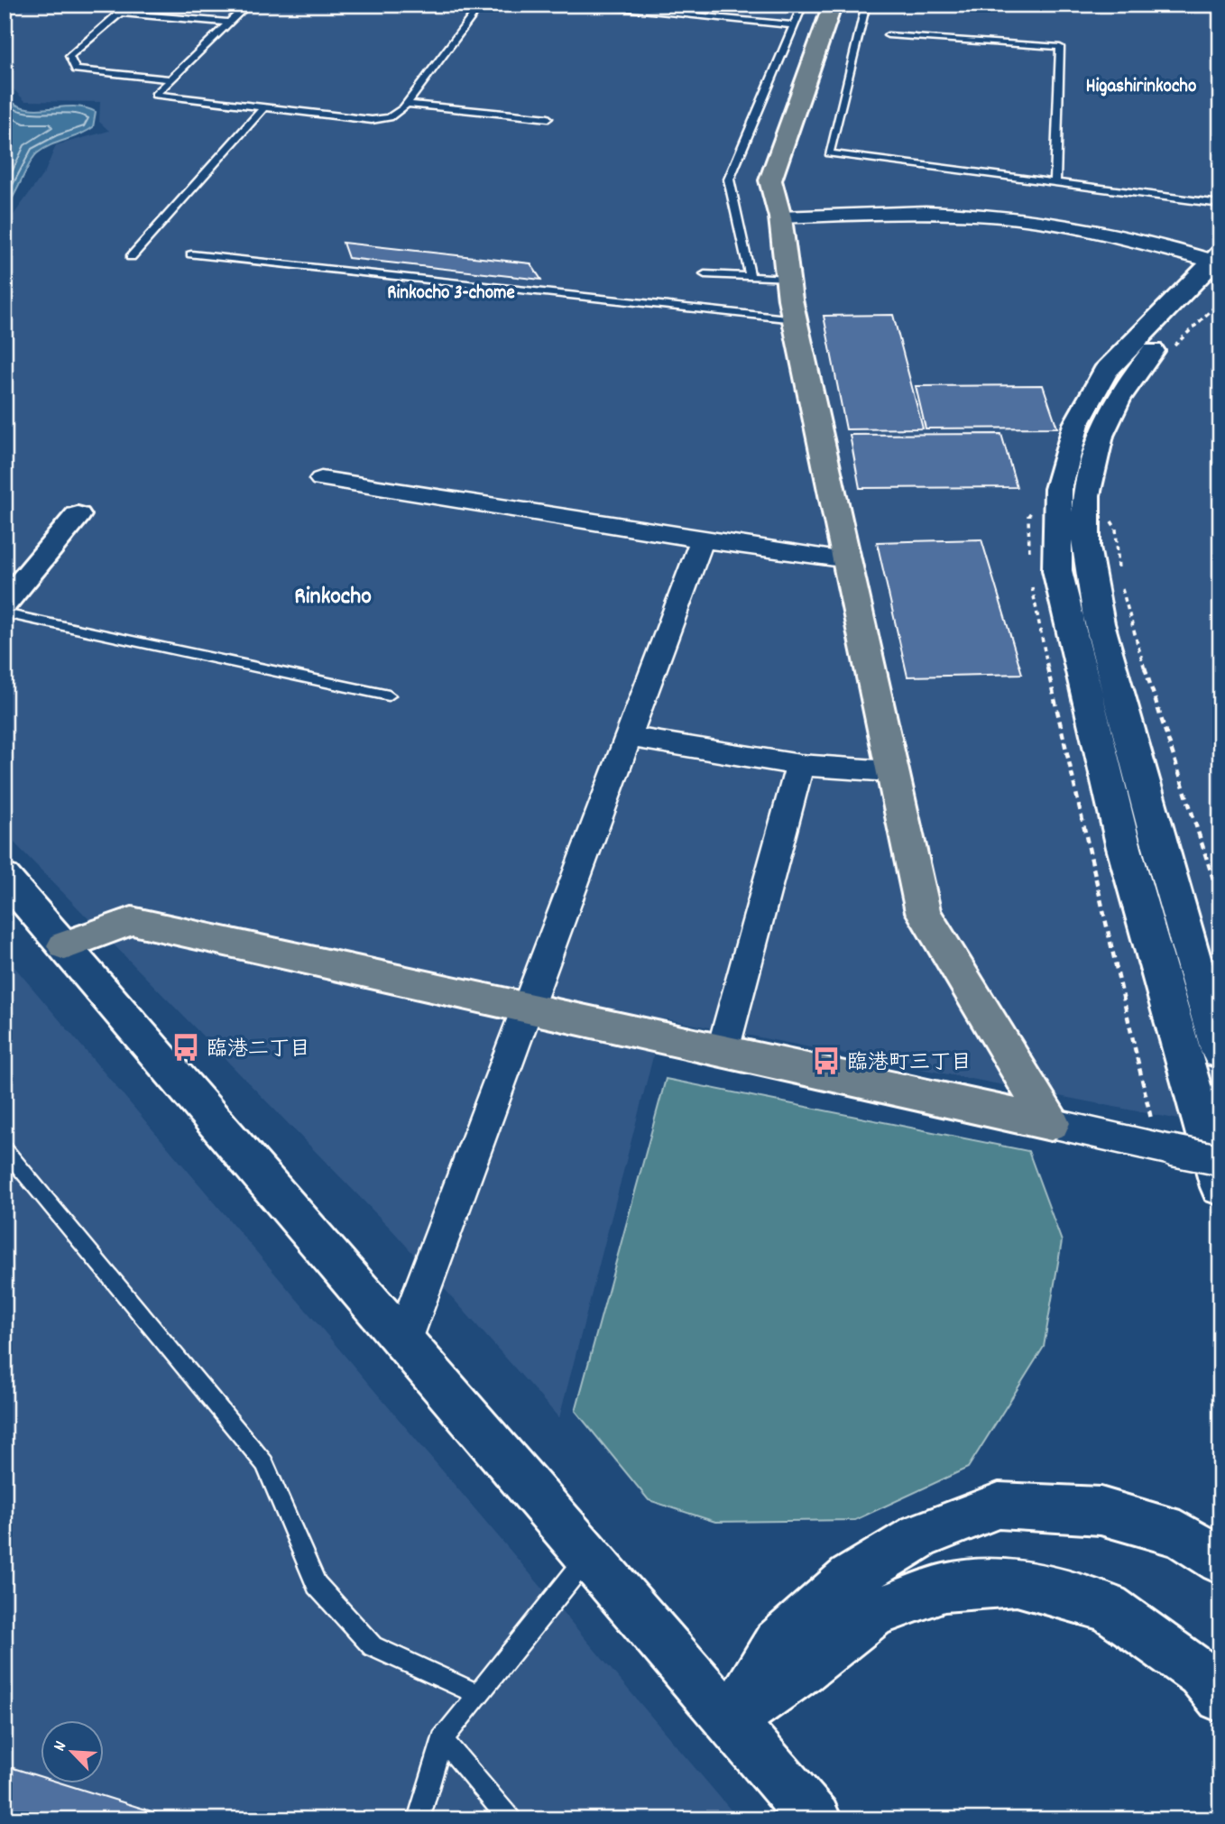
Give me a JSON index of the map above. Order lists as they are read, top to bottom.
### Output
{
  "districts": ["Higashirinkocho", "Rinkocho 3-chome", "Rinkocho"],
  "places": {
    "bus stop": ["臨港二丁目", "臨港町三丁目"]
  },
  "north": "top left"
}
